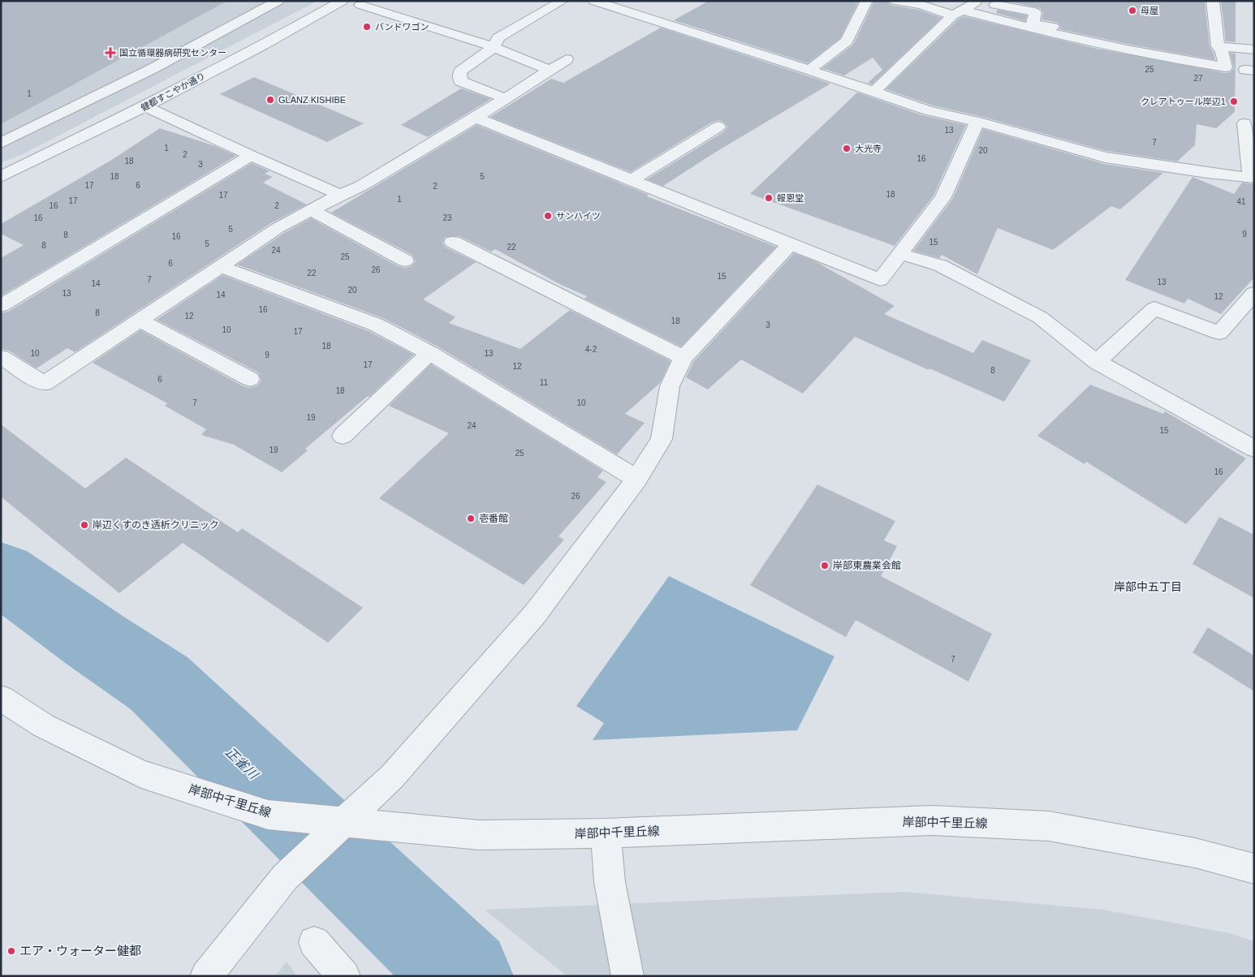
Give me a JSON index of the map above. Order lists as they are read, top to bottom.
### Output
{
  "streets": {
    "street": ["健都すこやか通り", "岸部中千里丘線"]
  },
  "districts": ["岸部中五丁目"],
  "water": ["正雀川"],
  "places": {
    "other": [
      "母屋",
      "バンドワゴン",
      "GLANZ KISHIBE",
      "クレアトゥール岸辺1",
      "大光寺",
      "報恩堂",
      "サンハイツ",
      "壱番館",
      "岸辺くすのき透析クリニック",
      "岸部東農業会館",
      "エア・ウォーター健都"
    ],
    "health": ["国立循環器病研究センター"]
  },
  "house_numbers": [
    "25",
    "27",
    "1",
    "13",
    "7",
    "1",
    "20",
    "2",
    "16",
    "18",
    "3",
    "18",
    "5",
    "17",
    "6",
    "2",
    "18",
    "17",
    "1",
    "17",
    "41",
    "16",
    "2",
    "16",
    "23",
    "5",
    "9",
    "8",
    "16",
    "15",
    "5",
    "8",
    "22",
    "24",
    "25",
    "6",
    "26",
    "22",
    "15",
    "7",
    "13",
    "14",
    "20",
    "13",
    "14",
    "12",
    "16",
    "8",
    "12",
    "18",
    "3",
    "10",
    "17",
    "18",
    "4-2",
    "10",
    "13",
    "9",
    "17",
    "12",
    "8",
    "6",
    "11",
    "18",
    "7",
    "10",
    "19",
    "24",
    "15",
    "19",
    "25",
    "16",
    "26",
    "7"
  ]
}
